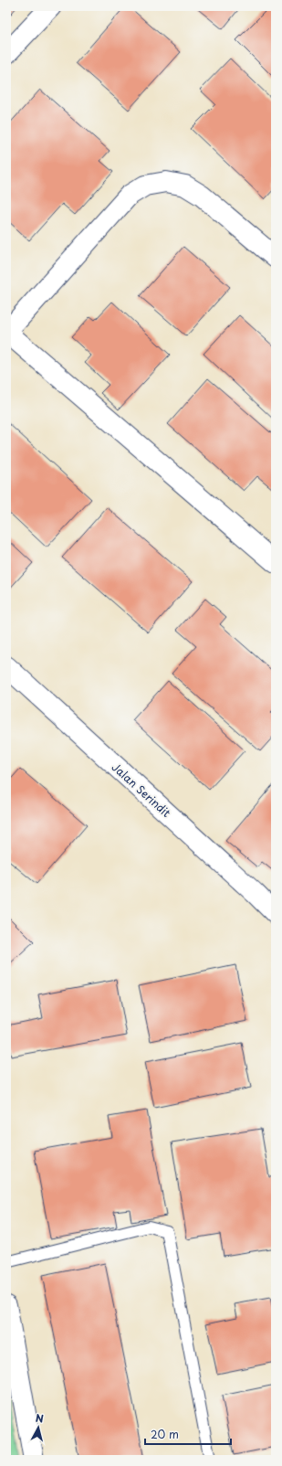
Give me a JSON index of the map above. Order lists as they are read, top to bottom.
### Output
{
  "streets": {
    "street": ["Jalan Serindit"]
  },
  "scale_bar": "20 m",
  "north": "top"
}
